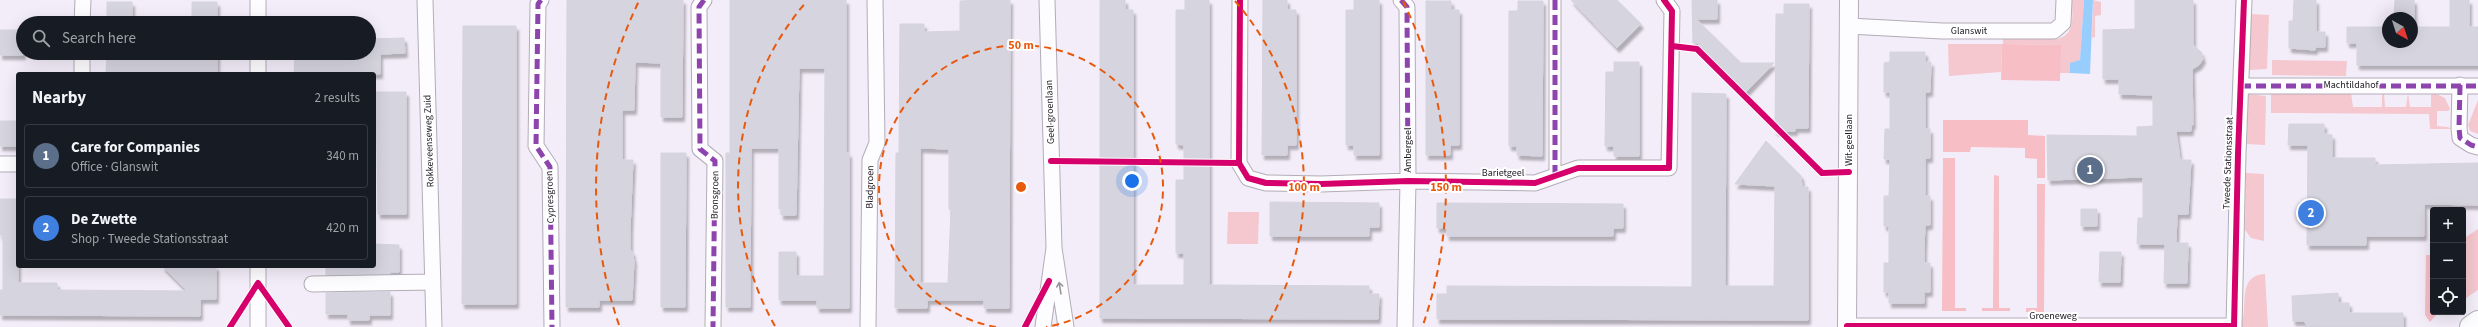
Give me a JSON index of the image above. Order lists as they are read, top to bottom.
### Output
{
  "streets": {
    "street": [
      "Glanswit",
      "Machtildahof",
      "Geel-groenlaan",
      "Wit-geellaan",
      "Rokkeveenseweg Zuid",
      "Ambergeel",
      "Tweede Stationsstraat",
      "Barietgeel",
      "Bladgroen",
      "Bronsgroen",
      "Cypresgroen",
      "Groeneweg"
    ]
  },
  "crossings": [
    ["Glanswit", "Wit-geellaan"],
    ["Machtildahof", "Tweede Stationsstraat"],
    ["Wit-geellaan", "Groeneweg"],
    ["Ambergeel", "Barietgeel"],
    ["Tweede Stationsstraat", "Groeneweg"]
  ],
  "north": "bottom right",
  "page": {
    "search": "Search here",
    "heading": ["Nearby", "2 results"],
    "list": [
      {
        "mark": "1",
        "name": "Care for Companies",
        "note": "Office · Glanswit",
        "value": "340 m"
      },
      {
        "mark": "2",
        "name": "De Zwette",
        "note": "Shop · Tweede Stationsstraat",
        "value": "420 m"
      }
    ],
    "pins": ["1", "2"],
    "map_buttons": ["+", "−"]
  },
  "rings": ["50 m", "100 m", "150 m"]
}
